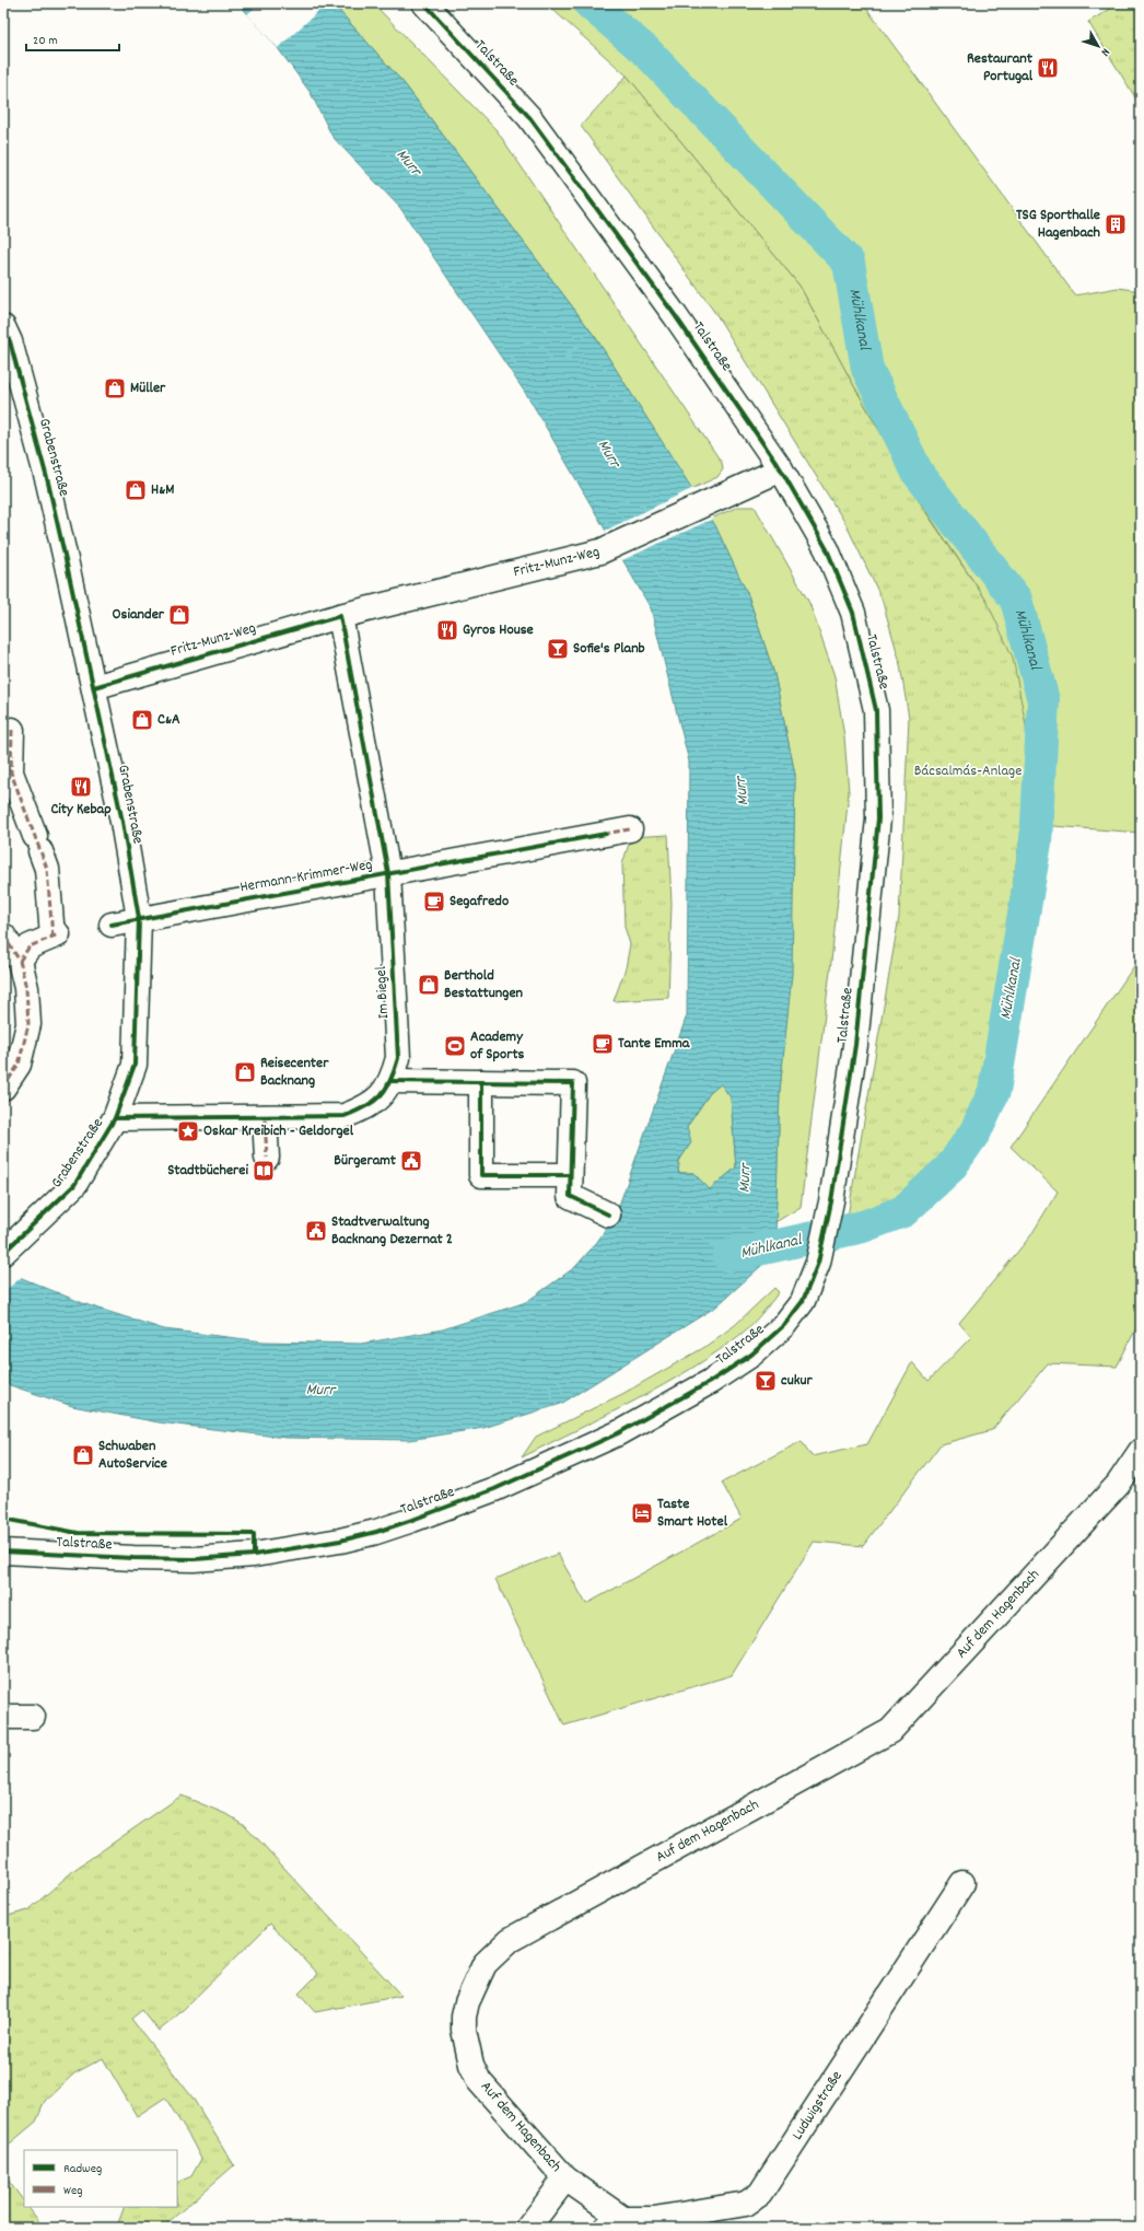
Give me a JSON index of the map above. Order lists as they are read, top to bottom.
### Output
{
  "streets": {
    "street": [
      "Talstraße",
      "Grabenstraße",
      "Fritz-Munz-Weg",
      "Hermann-Krimmer-Weg",
      "Im Biegel",
      "Auf dem Hagenbach",
      "Ludwigstraße"
    ]
  },
  "crossings": [
    ["Talstraße", "Fritz-Munz-Weg"],
    ["Grabenstraße", "Fritz-Munz-Weg"],
    ["Grabenstraße", "Hermann-Krimmer-Weg"],
    ["Grabenstraße", "Im Biegel"],
    ["Fritz-Munz-Weg", "Im Biegel"],
    ["Hermann-Krimmer-Weg", "Im Biegel"],
    ["Auf dem Hagenbach", "Ludwigstraße"]
  ],
  "water": ["Murr", "Mühlkanal"],
  "parks": ["Bácsalmás-Anlage"],
  "places": {
    "restaurant": ["Restaurant Portugal", "Gyros House", "City Kebap"],
    "building": ["TSG Sporthalle Hagenbach"],
    "shop": [
      "Müller",
      "H&M",
      "Osiander",
      "C&A",
      "Berthold Bestattungen",
      "Reisecenter Backnang",
      "Schwaben AutoService"
    ],
    "bar": ["Sofie's Planb", "cukur"],
    "cafe": ["Segafredo", "Tante Emma"],
    "sports": ["Academy of Sports"],
    "place": ["Oskar Kreibich - Geldorgel"],
    "public building": ["Bürgeramt", "Stadtverwaltung Backnang Dezernat 2"],
    "library": ["Stadtbücherei"],
    "hotel": ["Taste Smart Hotel"]
  },
  "legend": ["Radweg", "Weg"],
  "scale_bar": "20 m",
  "north": "bottom right"
}
